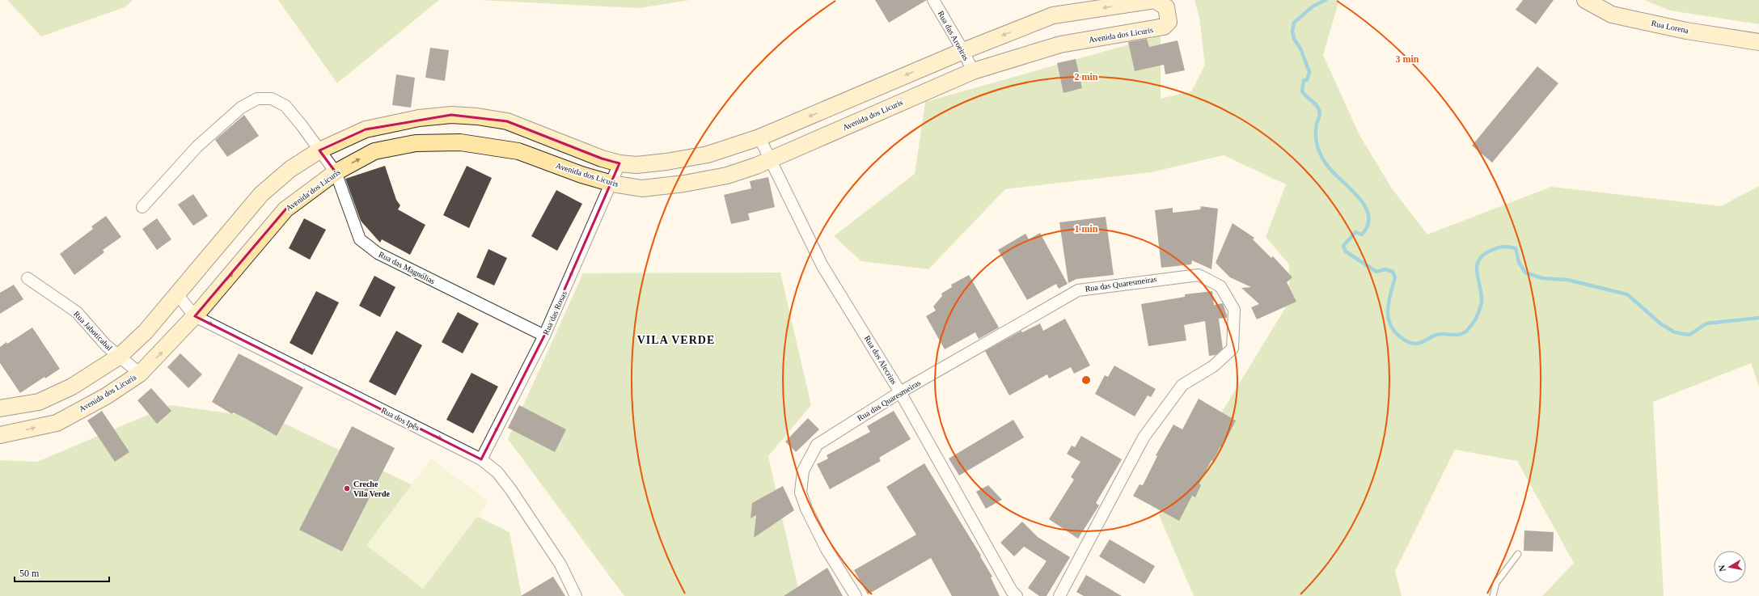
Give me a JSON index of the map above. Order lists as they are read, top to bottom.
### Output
{
  "streets": {
    "street": [
      "Rua Lorena",
      "Avenida dos Licuris",
      "Rua das Aroeiras",
      "Rua das Magnólias",
      "Rua das Quaresmeiras",
      "Rua das Rosas",
      "Rua Jaboticabal",
      "Rua dos Alecrins",
      "Rua dos Ipês"
    ]
  },
  "crossings": [
    ["Avenida dos Licuris", "Rua das Aroeiras"],
    ["Avenida dos Licuris", "Rua das Magnólias"],
    ["Avenida dos Licuris", "Rua das Rosas"],
    ["Avenida dos Licuris", "Rua Jaboticabal"],
    ["Avenida dos Licuris", "Rua dos Alecrins"],
    ["Avenida dos Licuris", "Rua dos Ipês"],
    ["Rua das Magnólias", "Rua das Rosas"],
    ["Rua das Quaresmeiras", "Rua dos Alecrins"],
    ["Rua das Rosas", "Rua dos Ipês"]
  ],
  "one_way": ["Rua das Rosas", "Rua dos Ipês"],
  "districts": ["VILA VERDE"],
  "places": ["Creche Vila Verde"],
  "scale_bar": "50 m",
  "north": "left",
  "rings": ["3 min", "2 min", "1 min"]
}
